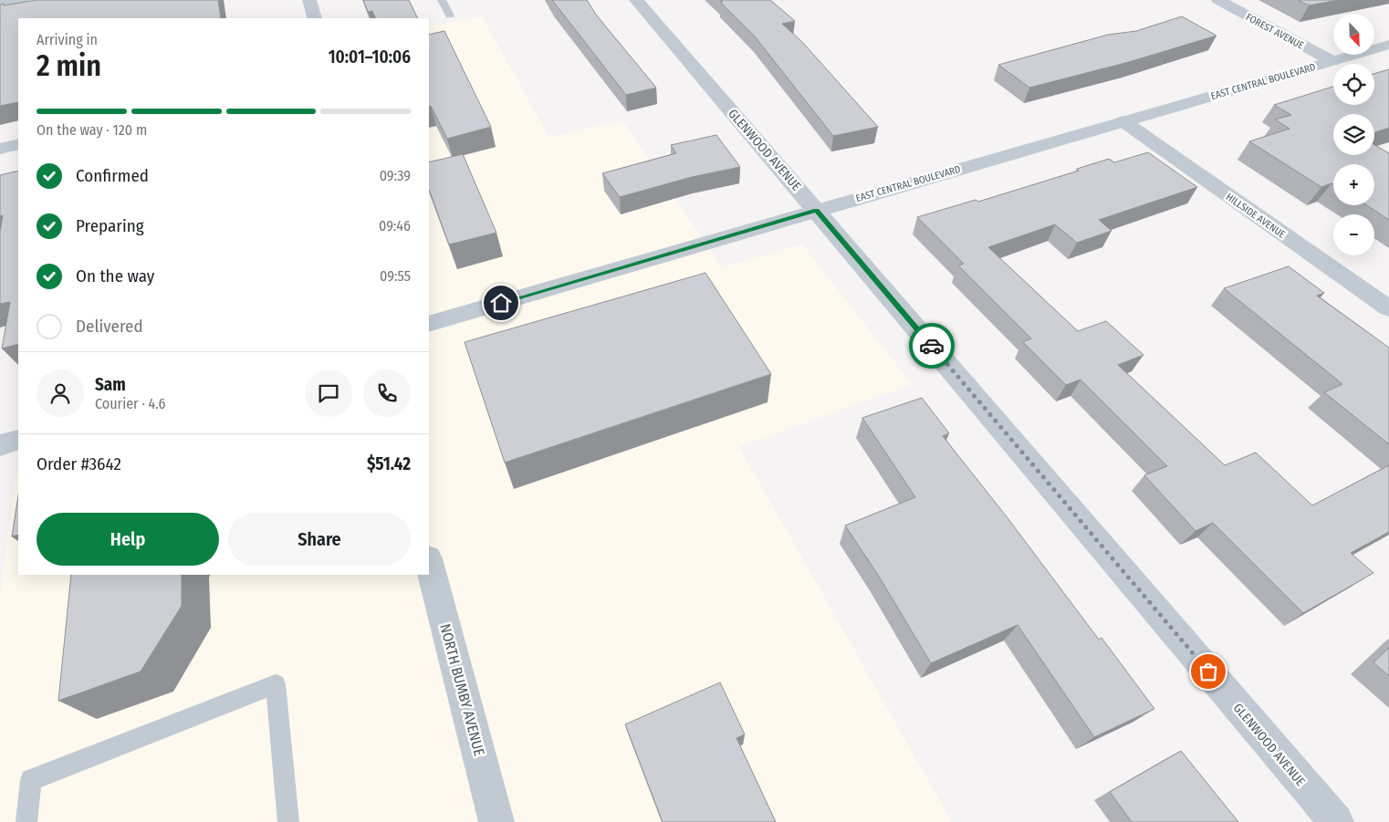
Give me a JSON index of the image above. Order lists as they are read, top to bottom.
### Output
{
  "streets": {
    "street": [
      "FOREST AVENUE",
      "EAST CENTRAL BOULEVARD",
      "GLENWOOD AVENUE",
      "HILLSIDE AVENUE",
      "NORTH BUMBY AVENUE"
    ]
  },
  "crossings": [
    ["FOREST AVENUE", "EAST CENTRAL BOULEVARD"],
    ["EAST CENTRAL BOULEVARD", "GLENWOOD AVENUE"],
    ["EAST CENTRAL BOULEVARD", "HILLSIDE AVENUE"]
  ],
  "north": "bottom right",
  "page": {
    "map_buttons": ["+", "−"],
    "heading": ["2 min", "Arriving in", "10:01–10:06"],
    "panel": [
      "Sam",
      "Courier · 4.6",
      "Order #3642",
      "$51.42"
    ],
    "bar": "On the way · 120 m",
    "list": [
      ["Confirmed", "09:39"],
      ["Preparing", "09:46"],
      ["On the way", "09:55"],
      "Delivered"
    ],
    "buttons": ["Help", "Share"]
  }
}
